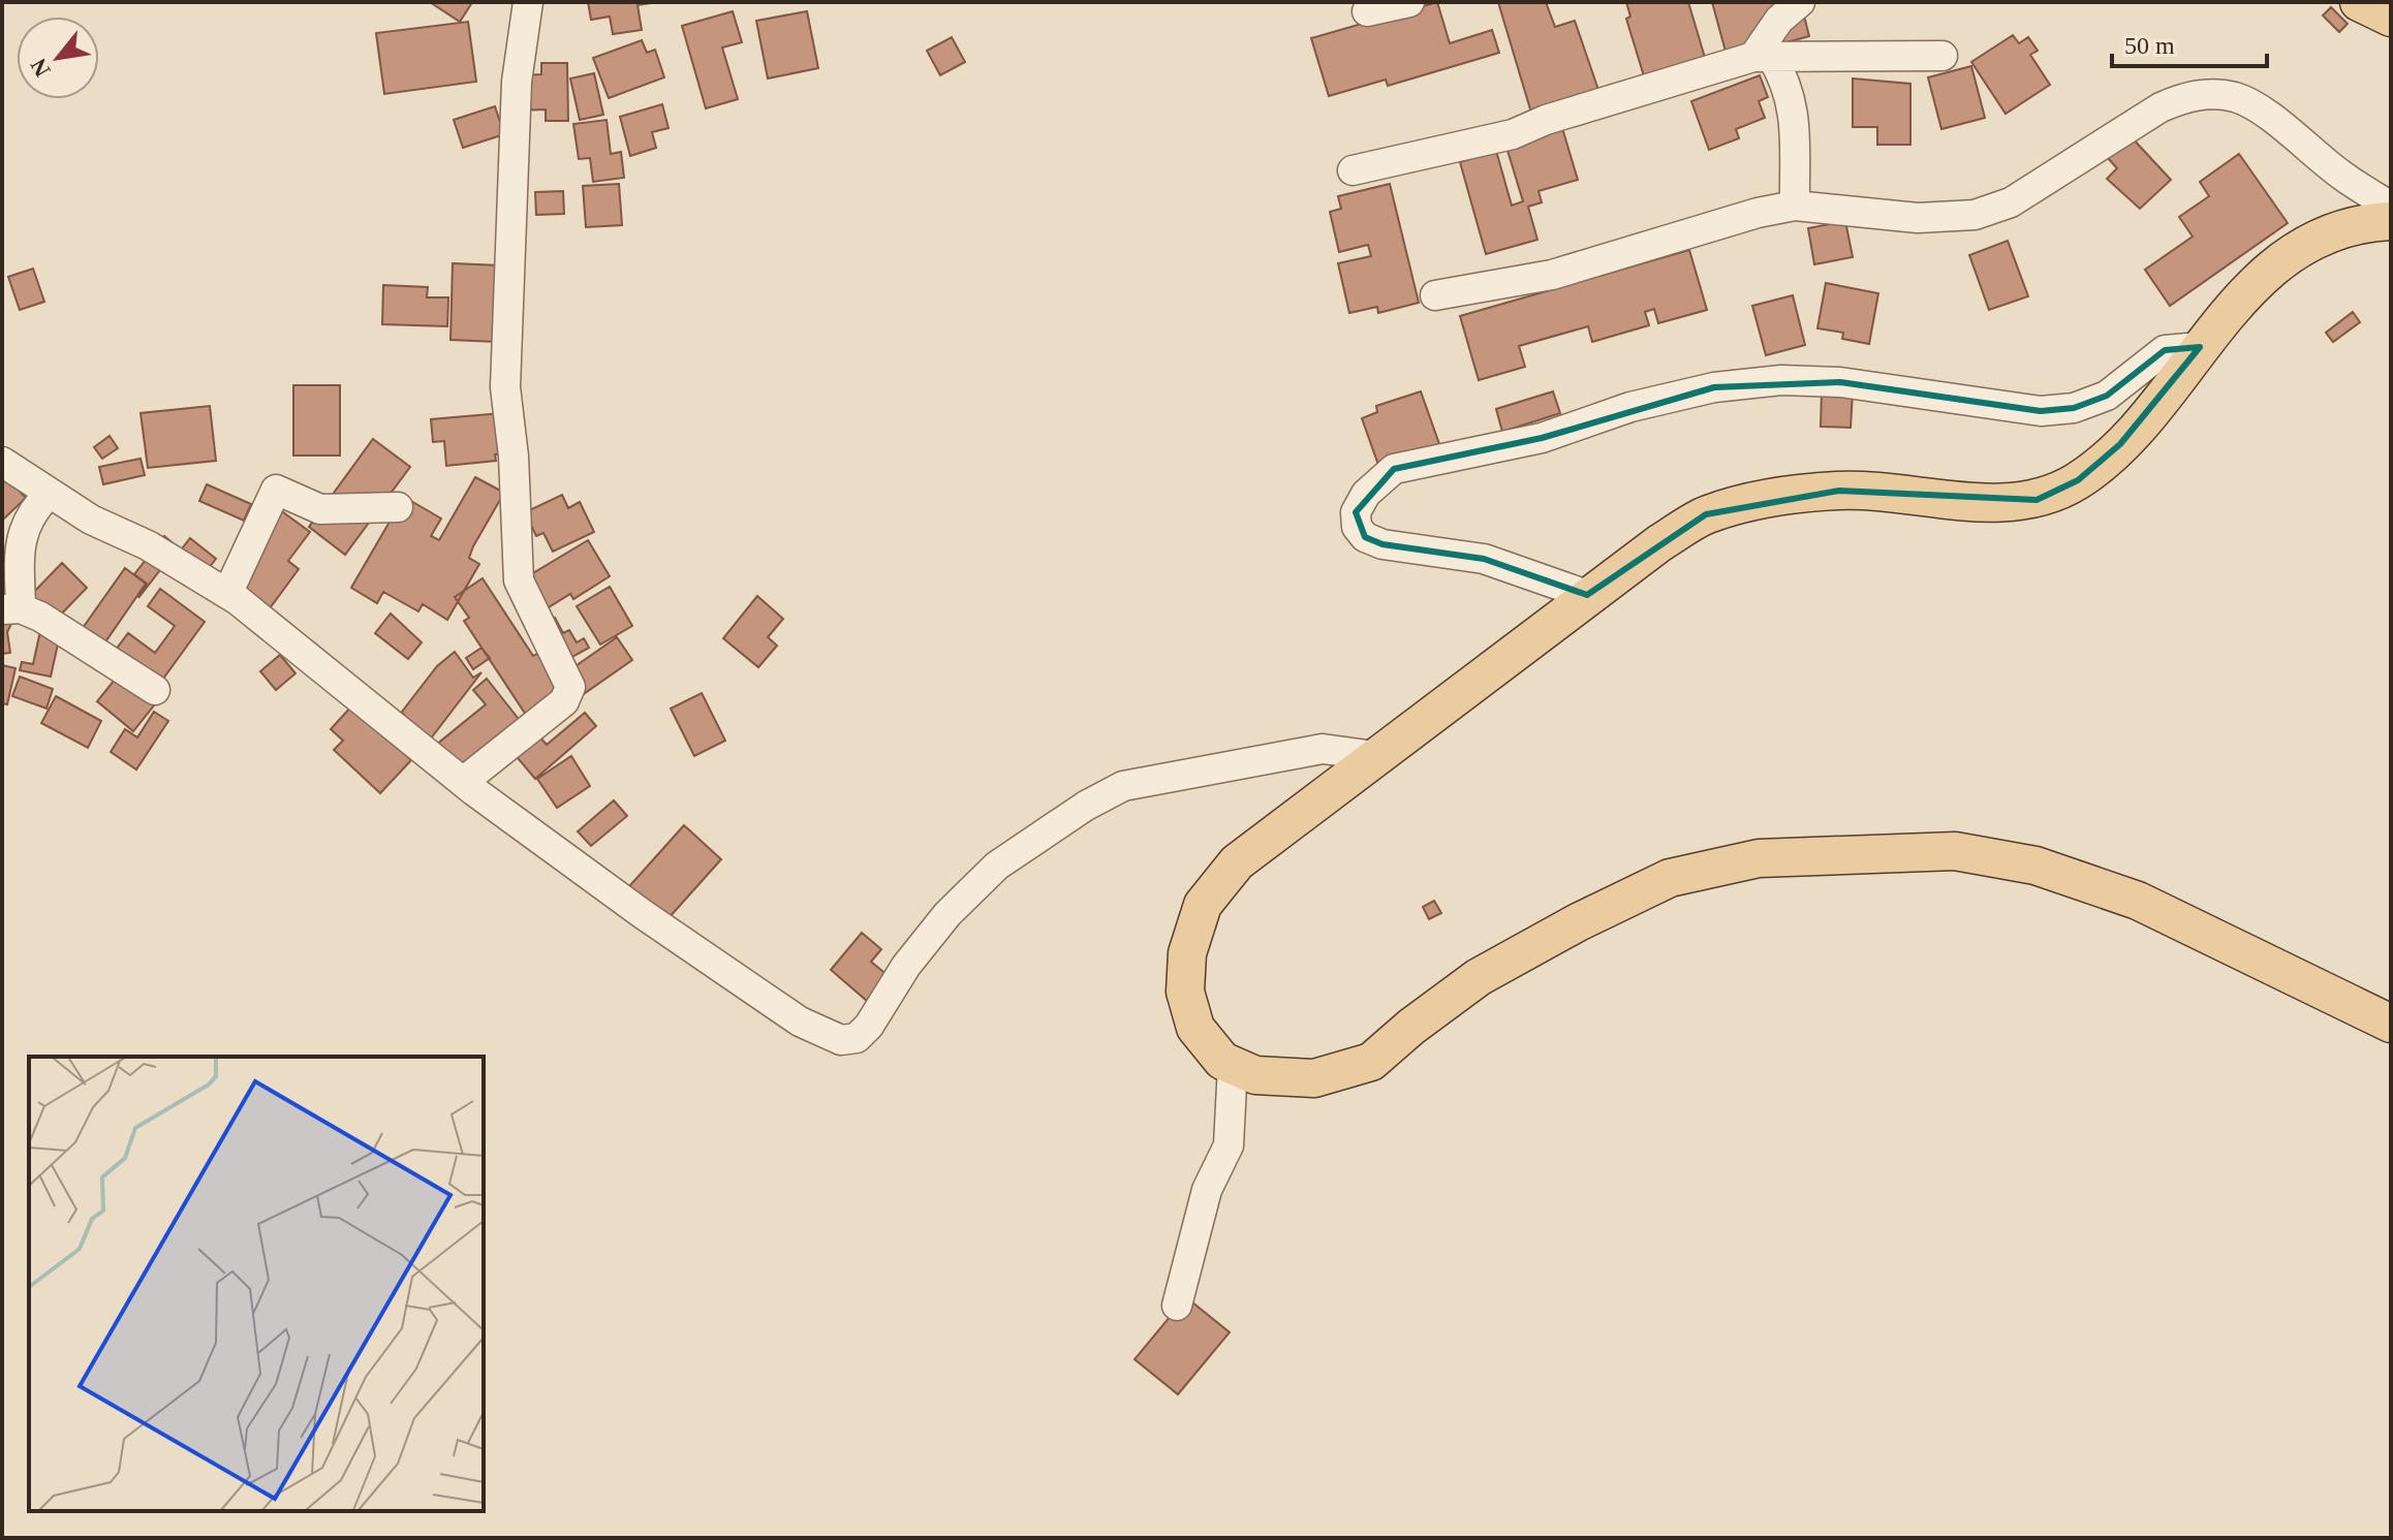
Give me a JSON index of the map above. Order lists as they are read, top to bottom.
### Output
{
  "scale_bar": "50 m",
  "north": "bottom left"
}
